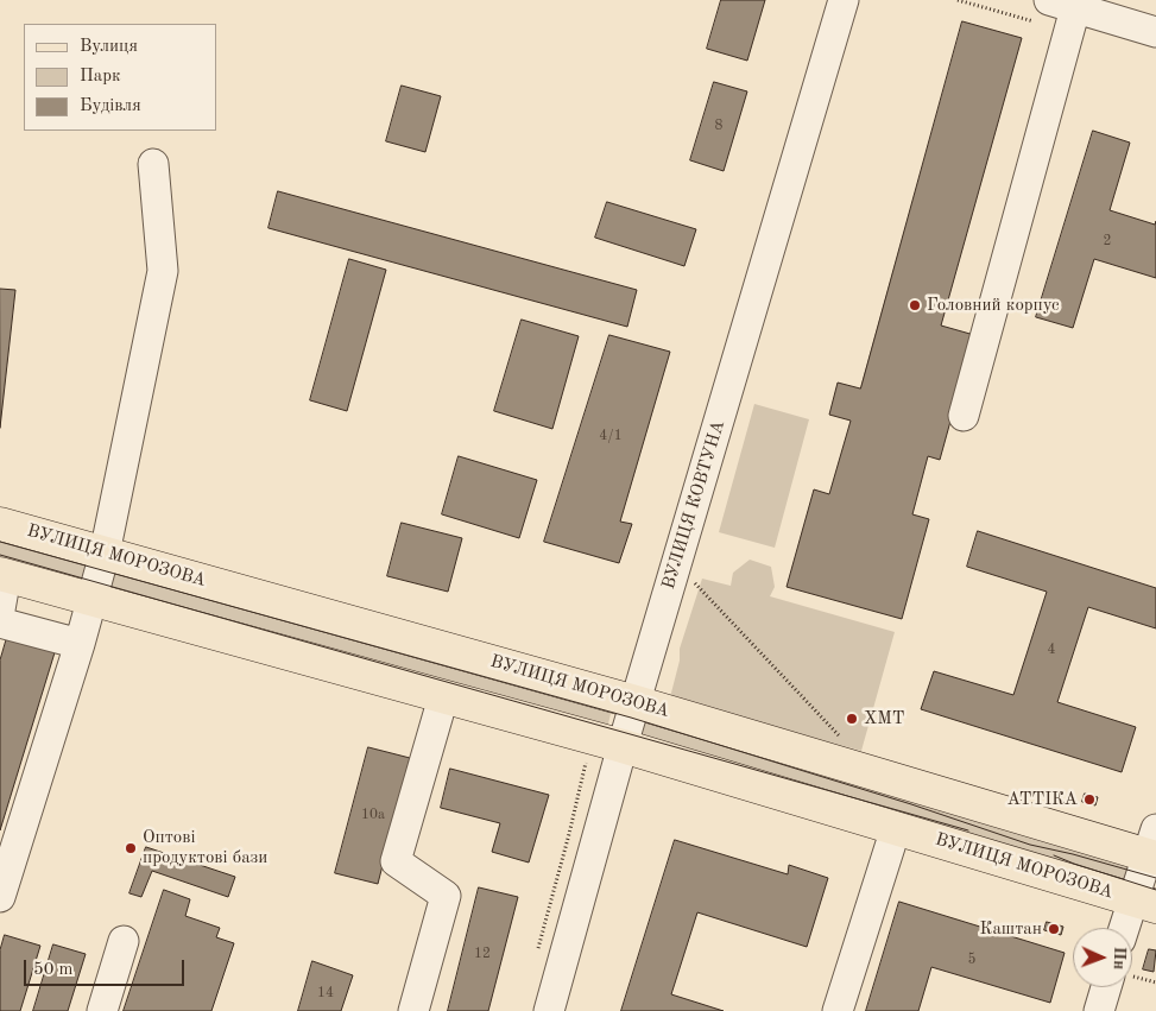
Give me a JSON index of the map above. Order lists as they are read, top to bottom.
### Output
{
  "streets": {
    "main road": ["ВУЛИЦЯ МОРОЗОВА"],
    "street": ["ВУЛИЦЯ КОВТУНА"]
  },
  "crossings": [
    ["ВУЛИЦЯ КОВТУНА", "ВУЛИЦЯ МОРОЗОВА"]
  ],
  "places": [
    "Головний корпус",
    "ХМТ",
    "АТТІКА",
    "Оптові продуктові бази",
    "Каштан"
  ],
  "house_numbers": [
    "8",
    "2",
    "4/1",
    "4",
    "10а",
    "12",
    "5",
    "14"
  ],
  "legend": ["Вулиця", "Парк", "Будівля"],
  "scale_bar": "50 m",
  "north": "right"
}
